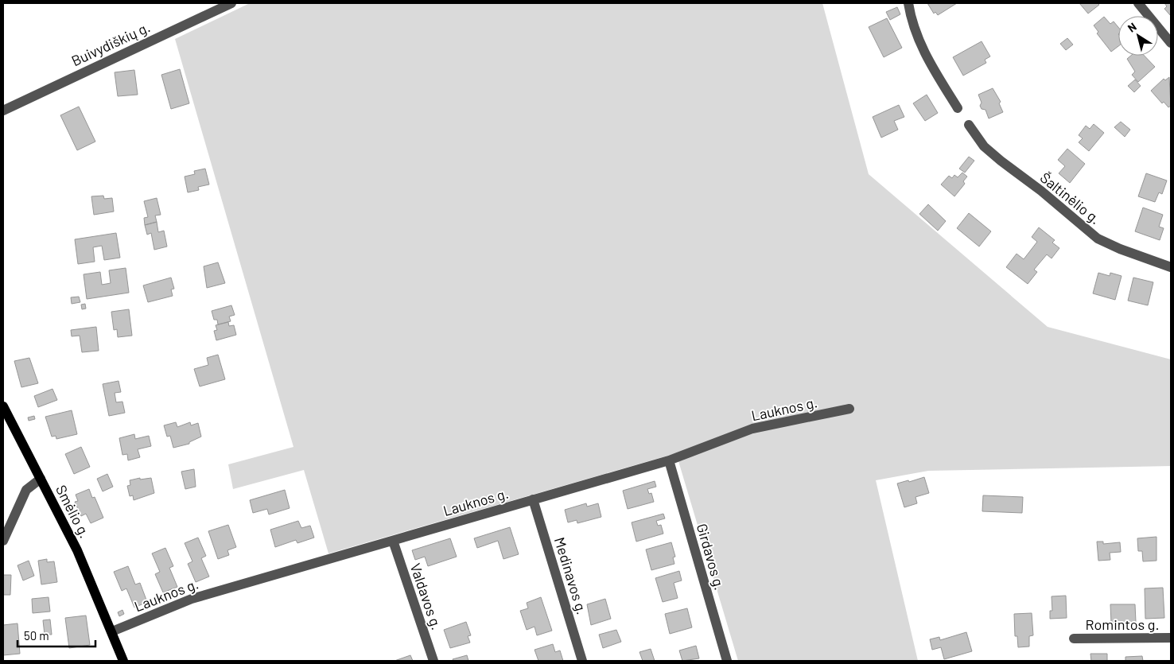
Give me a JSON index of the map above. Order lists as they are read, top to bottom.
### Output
{
  "streets": {
    "main road": ["Smėlio g."],
    "street": [
      "Buivydiškių g.",
      "Šaltinėlio g.",
      "Lauknos g.",
      "Girdavos g.",
      "Medinavos g.",
      "Valdavos g.",
      "Romintos g."
    ]
  },
  "crossings": [
    ["Lauknos g.", "Smėlio g."],
    ["Lauknos g.", "Girdavos g."],
    ["Lauknos g.", "Medinavos g."],
    ["Lauknos g.", "Valdavos g."]
  ],
  "scale_bar": "50 m",
  "north": "top left"
}
